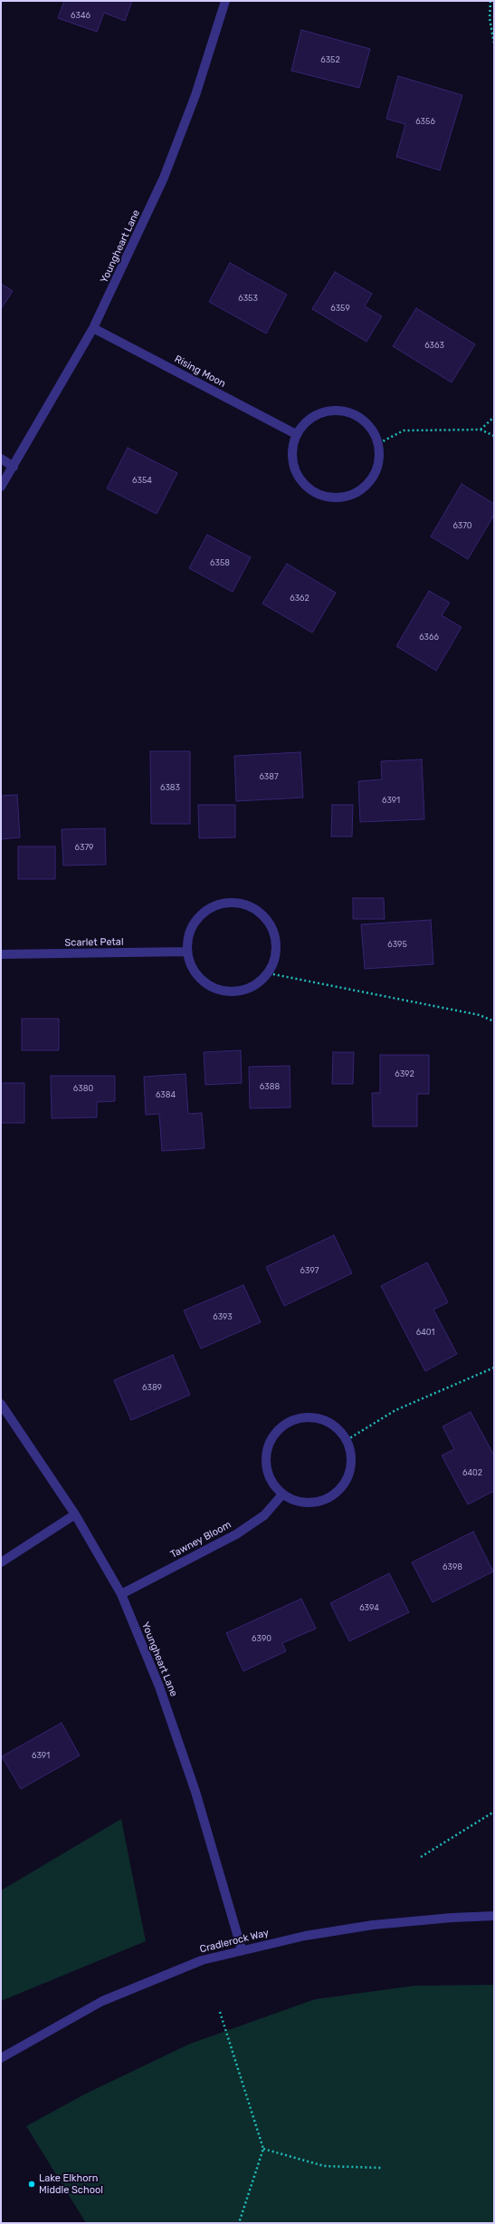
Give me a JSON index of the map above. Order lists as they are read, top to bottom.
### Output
{
  "streets": {
    "street": [
      "Youngheart Lane",
      "Rising Moon",
      "Scarlet Petal",
      "Tawney Bloom",
      "Cradlerock Way"
    ]
  },
  "crossings": [
    ["Youngheart Lane", "Rising Moon"],
    ["Youngheart Lane", "Tawney Bloom"],
    ["Youngheart Lane", "Cradlerock Way"]
  ],
  "places": ["Lake Elkhorn Middle School"],
  "house_numbers": [
    "6346",
    "6352",
    "6356",
    "6353",
    "6359",
    "6363",
    "6354",
    "6370",
    "6358",
    "6362",
    "6366",
    "6387",
    "6383",
    "6391",
    "6379",
    "6395",
    "6392",
    "6388",
    "6380",
    "6384",
    "6397",
    "6393",
    "6401",
    "6389",
    "6402",
    "6398",
    "6394",
    "6390",
    "6391"
  ]
}
